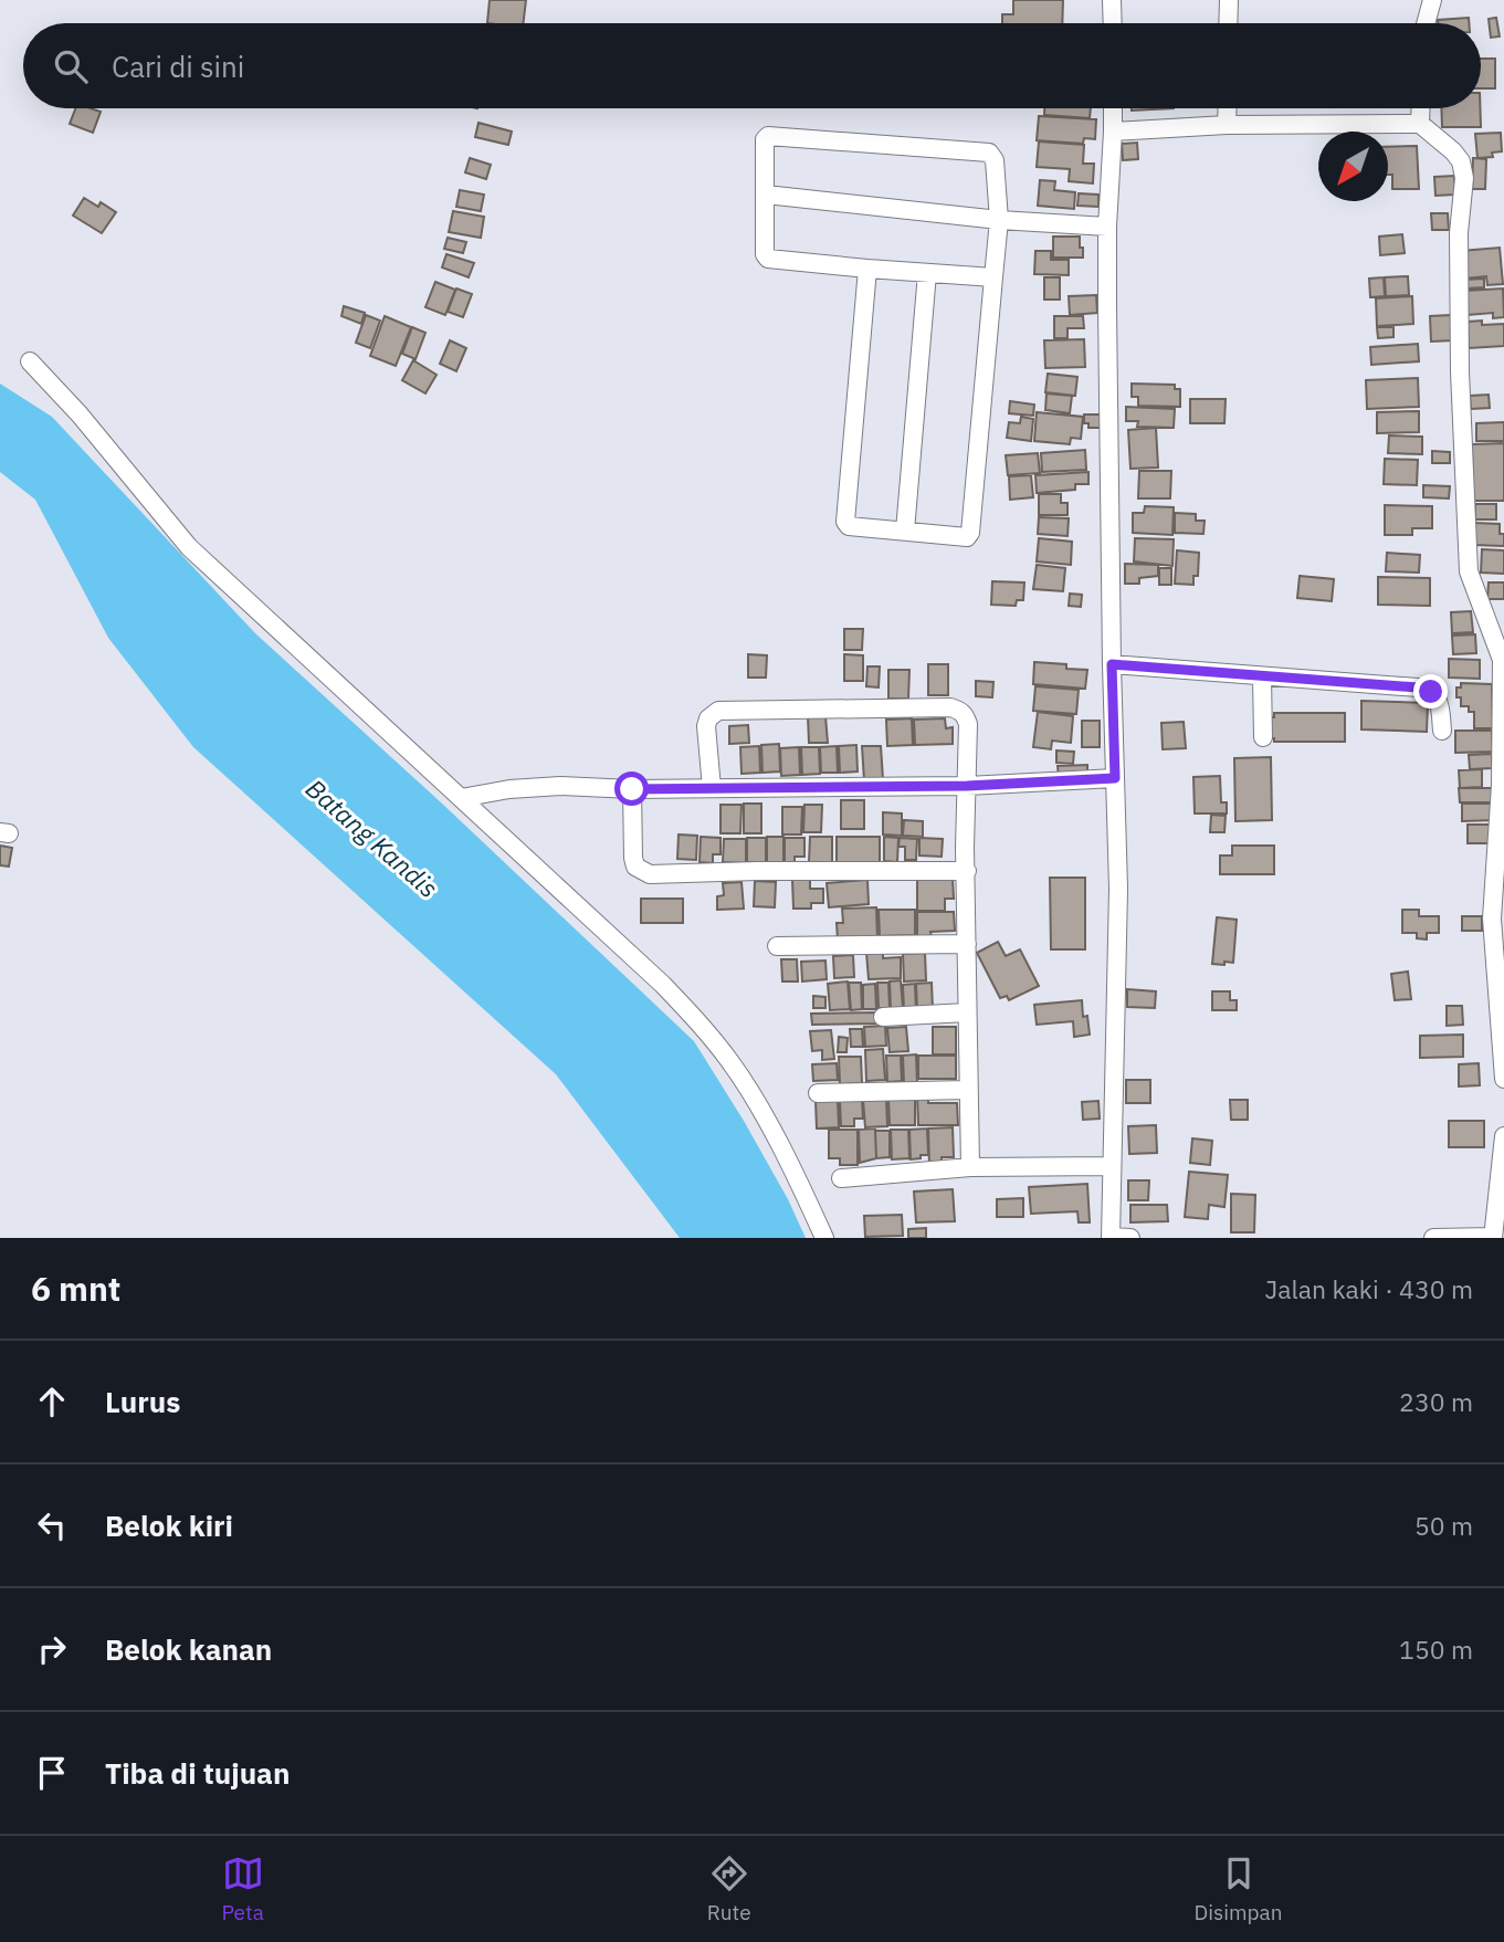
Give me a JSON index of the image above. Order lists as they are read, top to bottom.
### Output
{
  "water": ["Batang Kandis"],
  "north": "bottom left",
  "page": {
    "search": "Cari di sini",
    "heading": ["6 mnt", "Jalan kaki · 430 m"],
    "list": [
      ["Lurus", "230 m"],
      ["Belok kiri", "50 m"],
      ["Belok kanan", "150 m"],
      "Tiba di tujuan"
    ],
    "nav": ["Peta", "Rute", "Disimpan"]
  }
}
